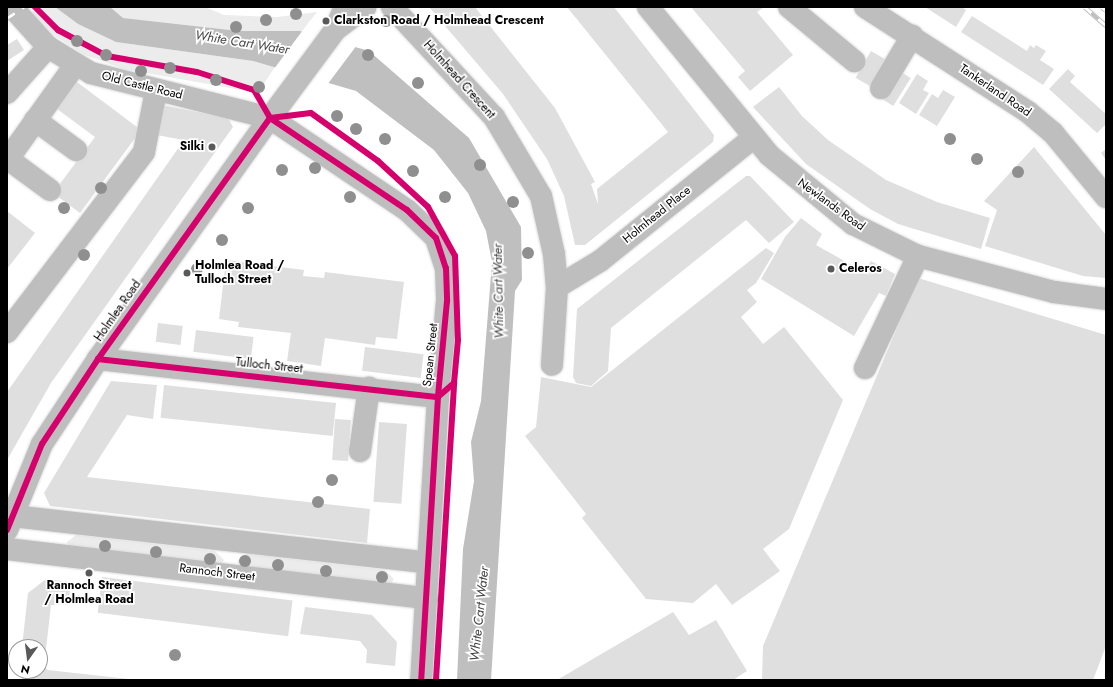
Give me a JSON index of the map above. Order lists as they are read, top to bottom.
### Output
{
  "streets": {
    "street": [
      "Holmhead Crescent",
      "Old Castle Road",
      "Tankerland Road",
      "Newlands Road",
      "Holmhead Place",
      "Holmlea Road",
      "Spean Street",
      "Tulloch Street",
      "Rannoch Street"
    ]
  },
  "crossings": [
    ["Holmhead Crescent", "Holmhead Place"],
    ["Old Castle Road", "Holmlea Road"],
    ["Old Castle Road", "Spean Street"],
    ["Newlands Road", "Holmhead Place"],
    ["Holmlea Road", "Spean Street"],
    ["Holmlea Road", "Tulloch Street"],
    ["Spean Street", "Tulloch Street"],
    ["Spean Street", "Rannoch Street"]
  ],
  "water": ["White Cart Water"],
  "places": [
    "Clarkston Road / Holmhead Crescent",
    "Silki",
    "Celeros",
    "Holmlea Road / Tulloch Street",
    "Rannoch Street / Holmlea Road"
  ],
  "north": "bottom"
}
